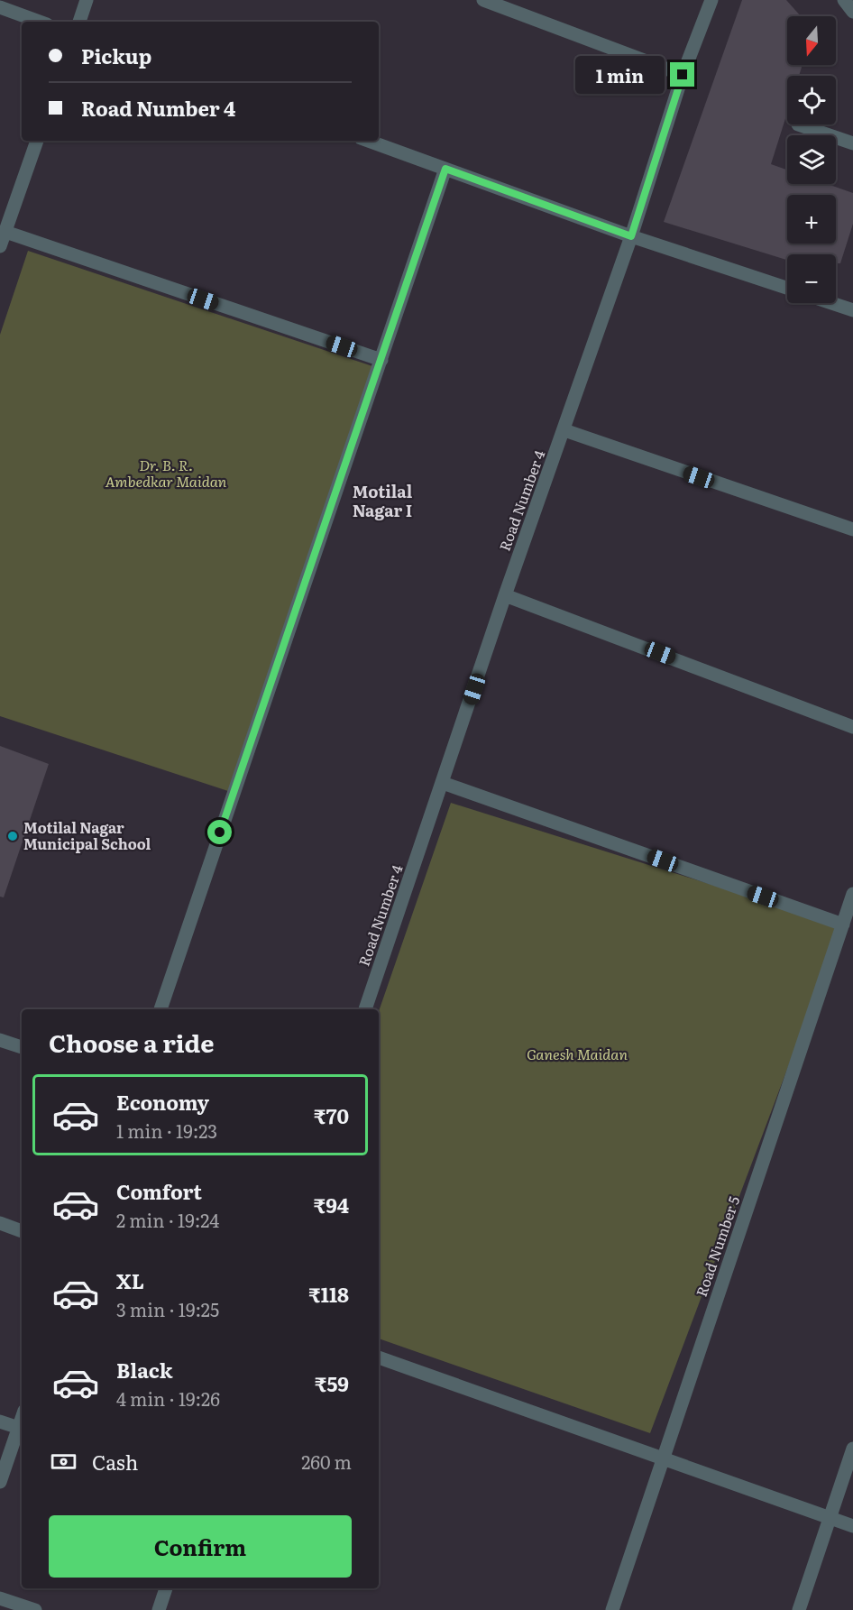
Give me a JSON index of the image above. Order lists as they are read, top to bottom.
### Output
{
  "streets": {
    "street": ["Road Number 4", "Road Number 5"]
  },
  "districts": ["Motilal Nagar I"],
  "parks": ["Dr. B. R. Ambedkar Maidan", "Ganesh Maidan"],
  "places": ["Motilal Nagar Municipal School"],
  "north": "bottom",
  "page": {
    "map_buttons": ["+", "−"],
    "banner": ["Pickup", "Road Number 4"],
    "bubble": "1 min",
    "heading": "Choose a ride",
    "list": [
      {
        "name": "Economy",
        "note": "1 min · 19:23",
        "value": "₹70"
      },
      {
        "name": "Comfort",
        "note": "2 min · 19:24",
        "value": "₹94"
      },
      {
        "name": "XL",
        "note": "3 min · 19:25",
        "value": "₹118"
      },
      {
        "name": "Black",
        "note": "4 min · 19:26",
        "value": "₹59"
      }
    ],
    "pay": ["Cash", "260 m"],
    "buttons": "Confirm"
  }
}
